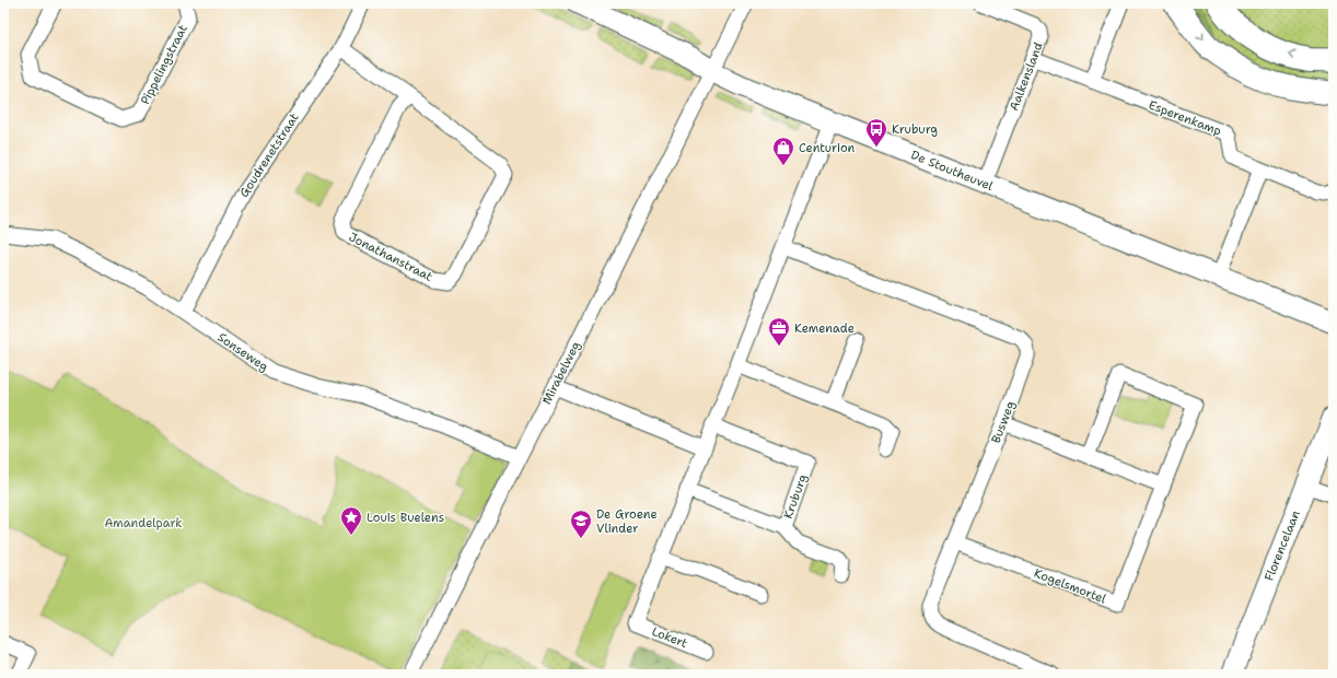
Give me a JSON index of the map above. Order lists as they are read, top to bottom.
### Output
{
  "streets": {
    "street": [
      "Pippelingstraat",
      "Aalkensland",
      "Esperenkamp",
      "Goudrenetstraat",
      "De Stoutheuvel",
      "Jonathanstraat",
      "Sonseweg",
      "Mirabelweg",
      "Busweg",
      "Kruburg",
      "Florencelaan",
      "Kogelsmortel",
      "Lokert"
    ]
  },
  "crossings": [
    ["Aalkensland", "Esperenkamp"],
    ["Aalkensland", "De Stoutheuvel"],
    ["Goudrenetstraat", "Jonathanstraat"],
    ["Goudrenetstraat", "Sonseweg"],
    ["De Stoutheuvel", "Mirabelweg"],
    ["Sonseweg", "Mirabelweg"],
    ["Busweg", "Kogelsmortel"]
  ],
  "parks": ["Amandelpark"],
  "places": {
    "bus stop": ["Kruburg"],
    "shop": ["Centurion"],
    "office": ["Kemenade"],
    "place": ["Louis Buelens"],
    "school or university": ["De Groene Vlinder"]
  }
}
